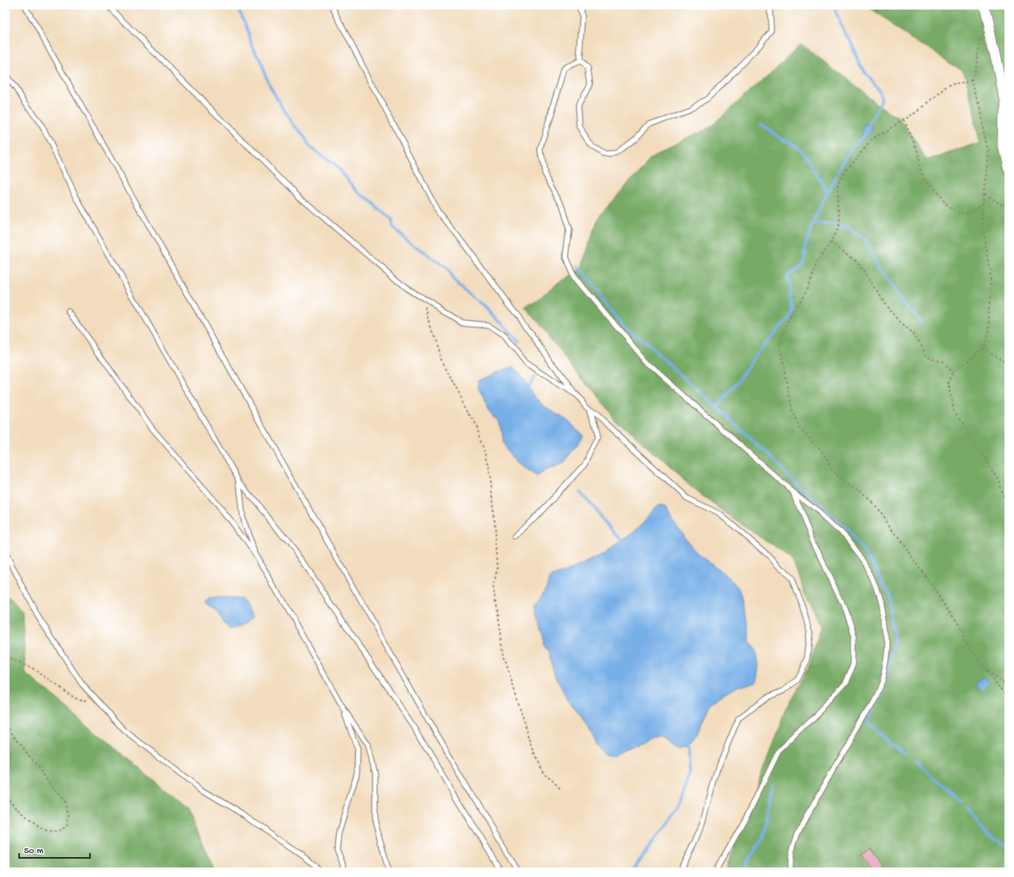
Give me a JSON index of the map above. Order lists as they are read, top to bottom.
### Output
{
  "scale_bar": "50 m"
}
